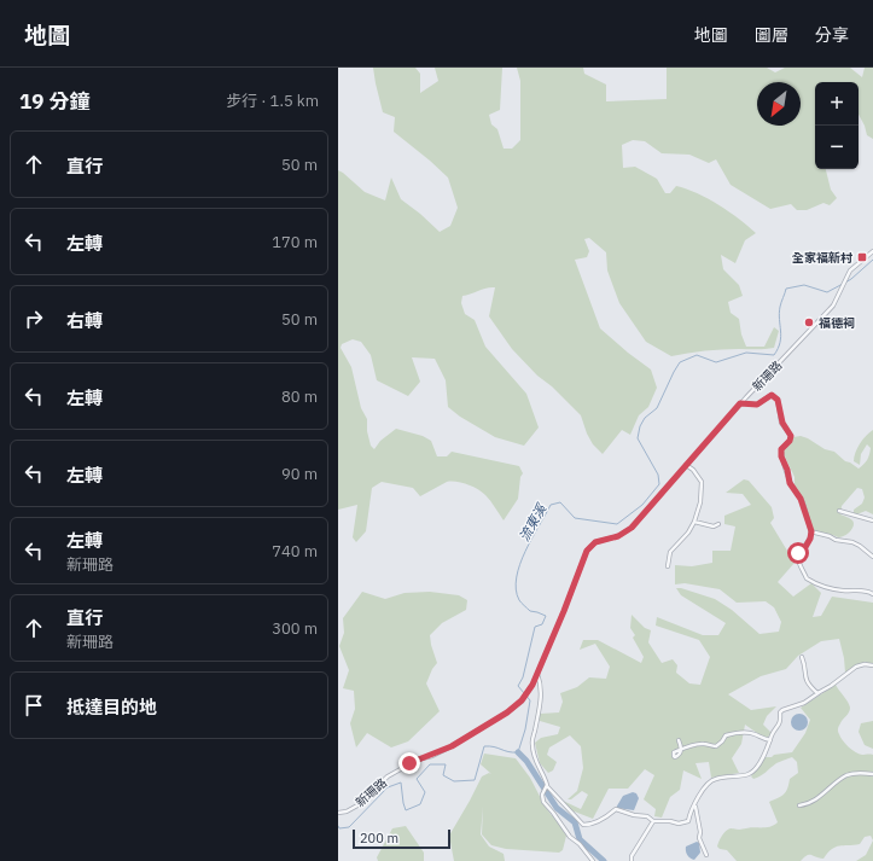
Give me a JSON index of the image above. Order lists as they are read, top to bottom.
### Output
{
  "streets": {
    "street": ["新珊路"]
  },
  "water": ["流東溪"],
  "places": {
    "transit": ["全家福新村"],
    "other": ["福德祠"]
  },
  "scale_bar": "200 m",
  "north": "bottom left",
  "page": {
    "header": "地圖",
    "nav": ["地圖", "圖層", "分享"],
    "heading": ["19 分鐘", "步行 · 1.5 km"],
    "map_buttons": ["+", "−"],
    "list": [
      ["直行", "50 m"],
      ["左轉", "170 m"],
      ["右轉", "50 m"],
      ["左轉", "80 m"],
      ["左轉", "90 m"],
      ["左轉", "新珊路", "740 m"],
      ["直行", "新珊路", "300 m"],
      "抵達目的地"
    ],
    "scale": "200 m"
  }
}
